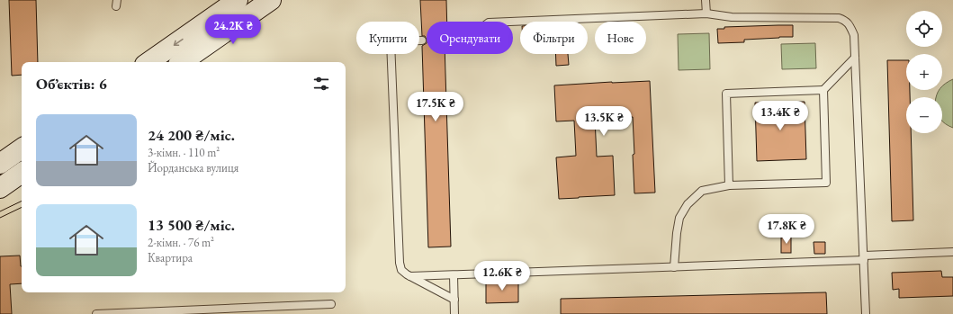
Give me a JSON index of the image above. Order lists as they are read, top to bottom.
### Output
{
  "page": {
    "map_buttons": ["+", "−"],
    "price": [
      "24.2K ₴",
      "17.5K ₴",
      "13.4K ₴",
      "13.5K ₴",
      "17.8K ₴",
      "12.6K ₴"
    ],
    "chip": [
      "Купити",
      "Орендувати",
      "Фільтри",
      "Нове"
    ],
    "heading": "Об’єктів: 6",
    "list": [
      {
        "name": "24 200 ₴/міс.",
        "note": "3-кімн. · 110 m² · Йорданська вулиця"
      },
      {
        "name": "13 500 ₴/міс.",
        "note": "2-кімн. · 76 m² · Квартира"
      }
    ]
  }
}
